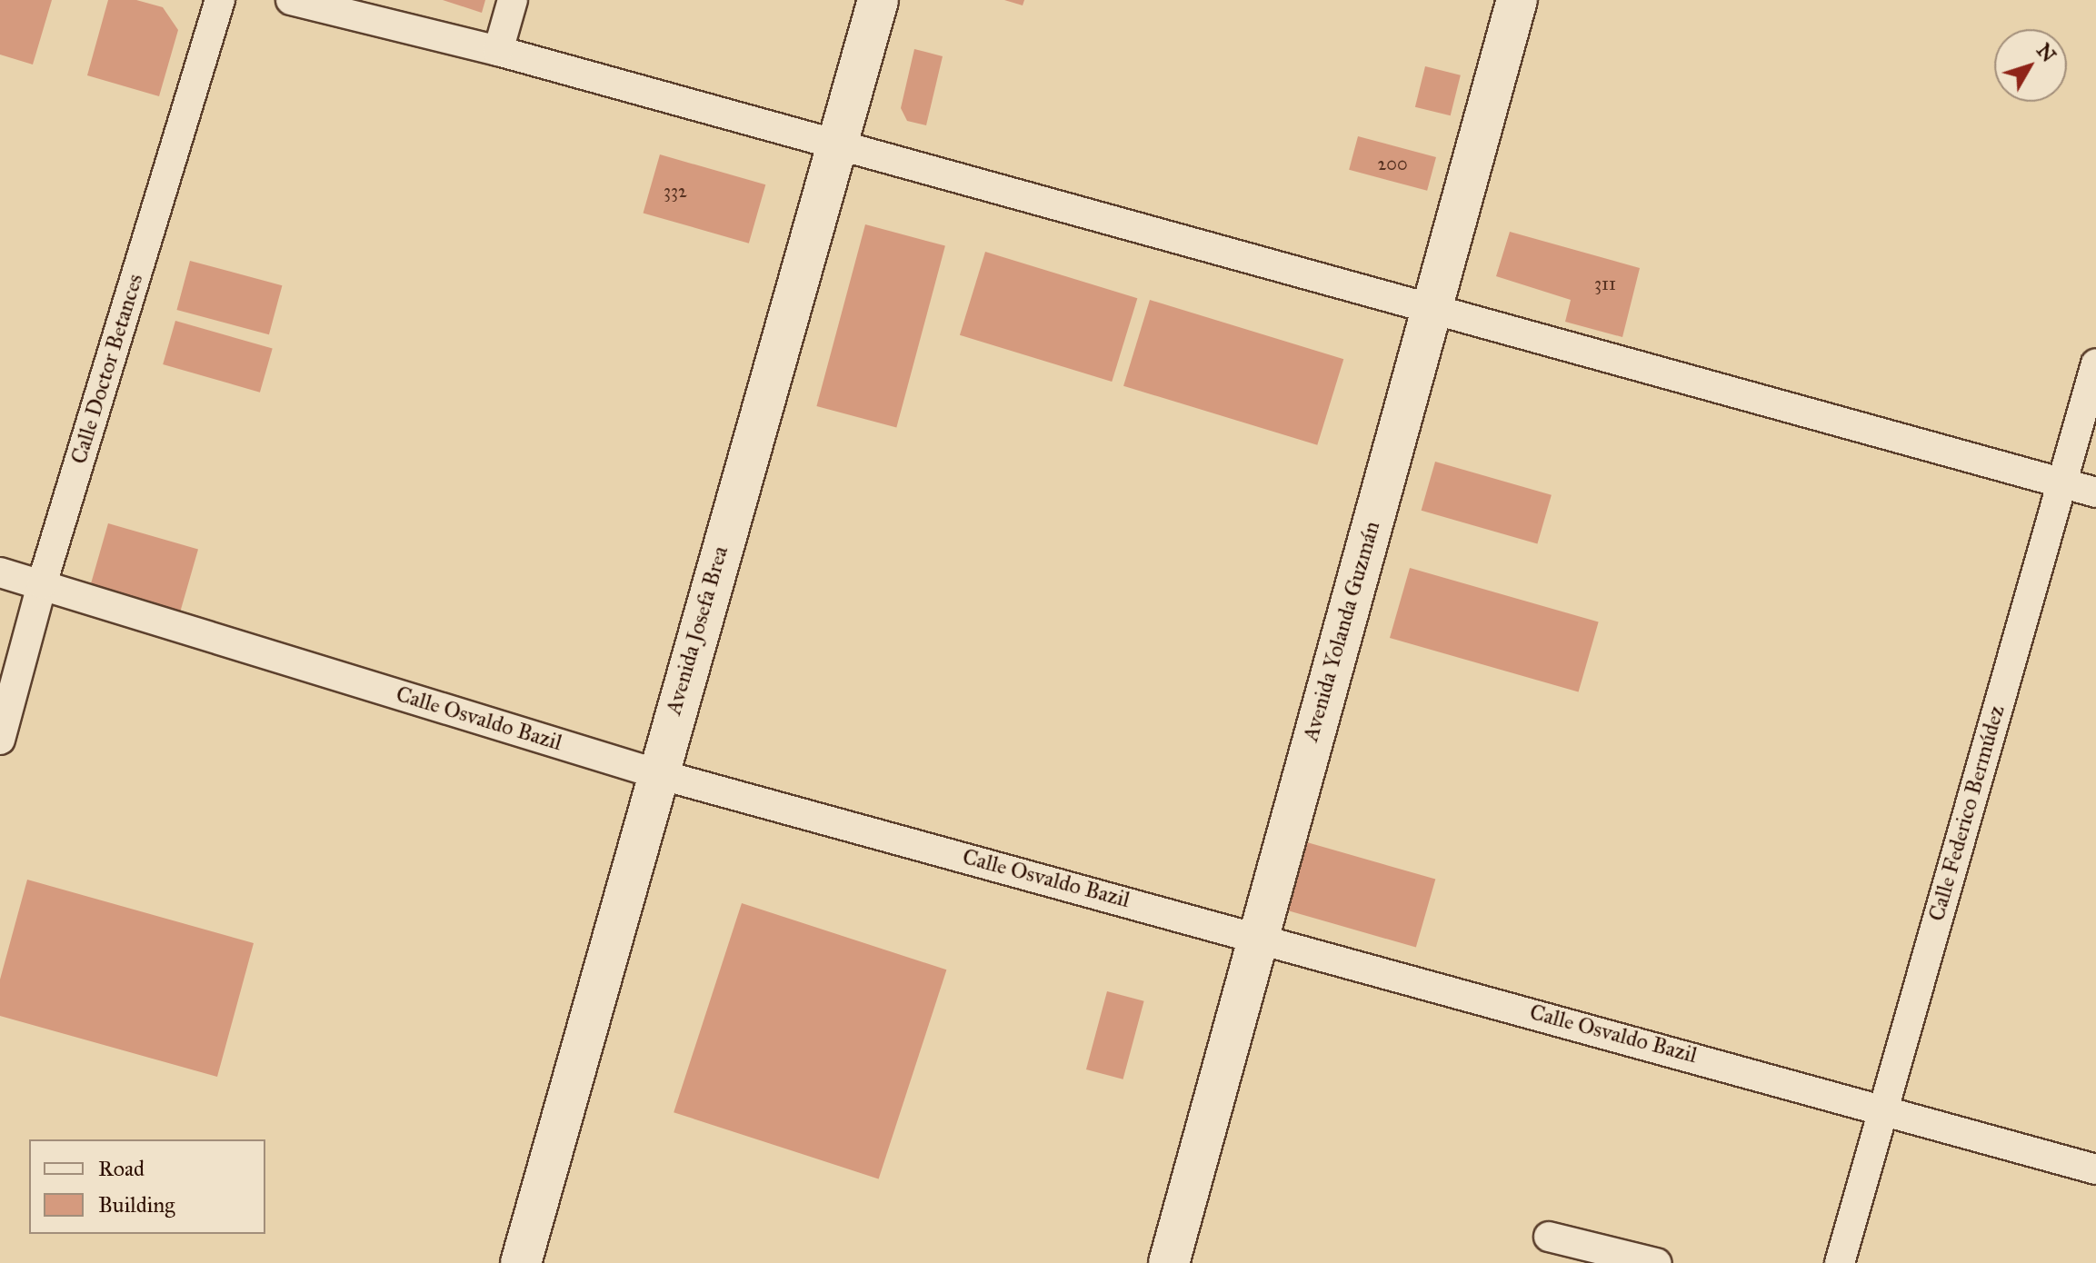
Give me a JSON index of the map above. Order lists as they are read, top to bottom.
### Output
{
  "streets": {
    "main road": ["Avenida Josefa Brea", "Avenida Yolanda Guzmán"],
    "street": ["Calle Doctor Betances", "Calle Osvaldo Bazil", "Calle Federico Bermúdez"]
  },
  "crossings": [
    ["Calle Doctor Betances", "Calle Osvaldo Bazil"],
    ["Avenida Josefa Brea", "Calle Osvaldo Bazil"],
    ["Avenida Yolanda Guzmán", "Calle Osvaldo Bazil"],
    ["Calle Osvaldo Bazil", "Calle Federico Bermúdez"]
  ],
  "house_numbers": ["200", "332", "311"],
  "legend": ["Road", "Building"],
  "north": "top right"
}
